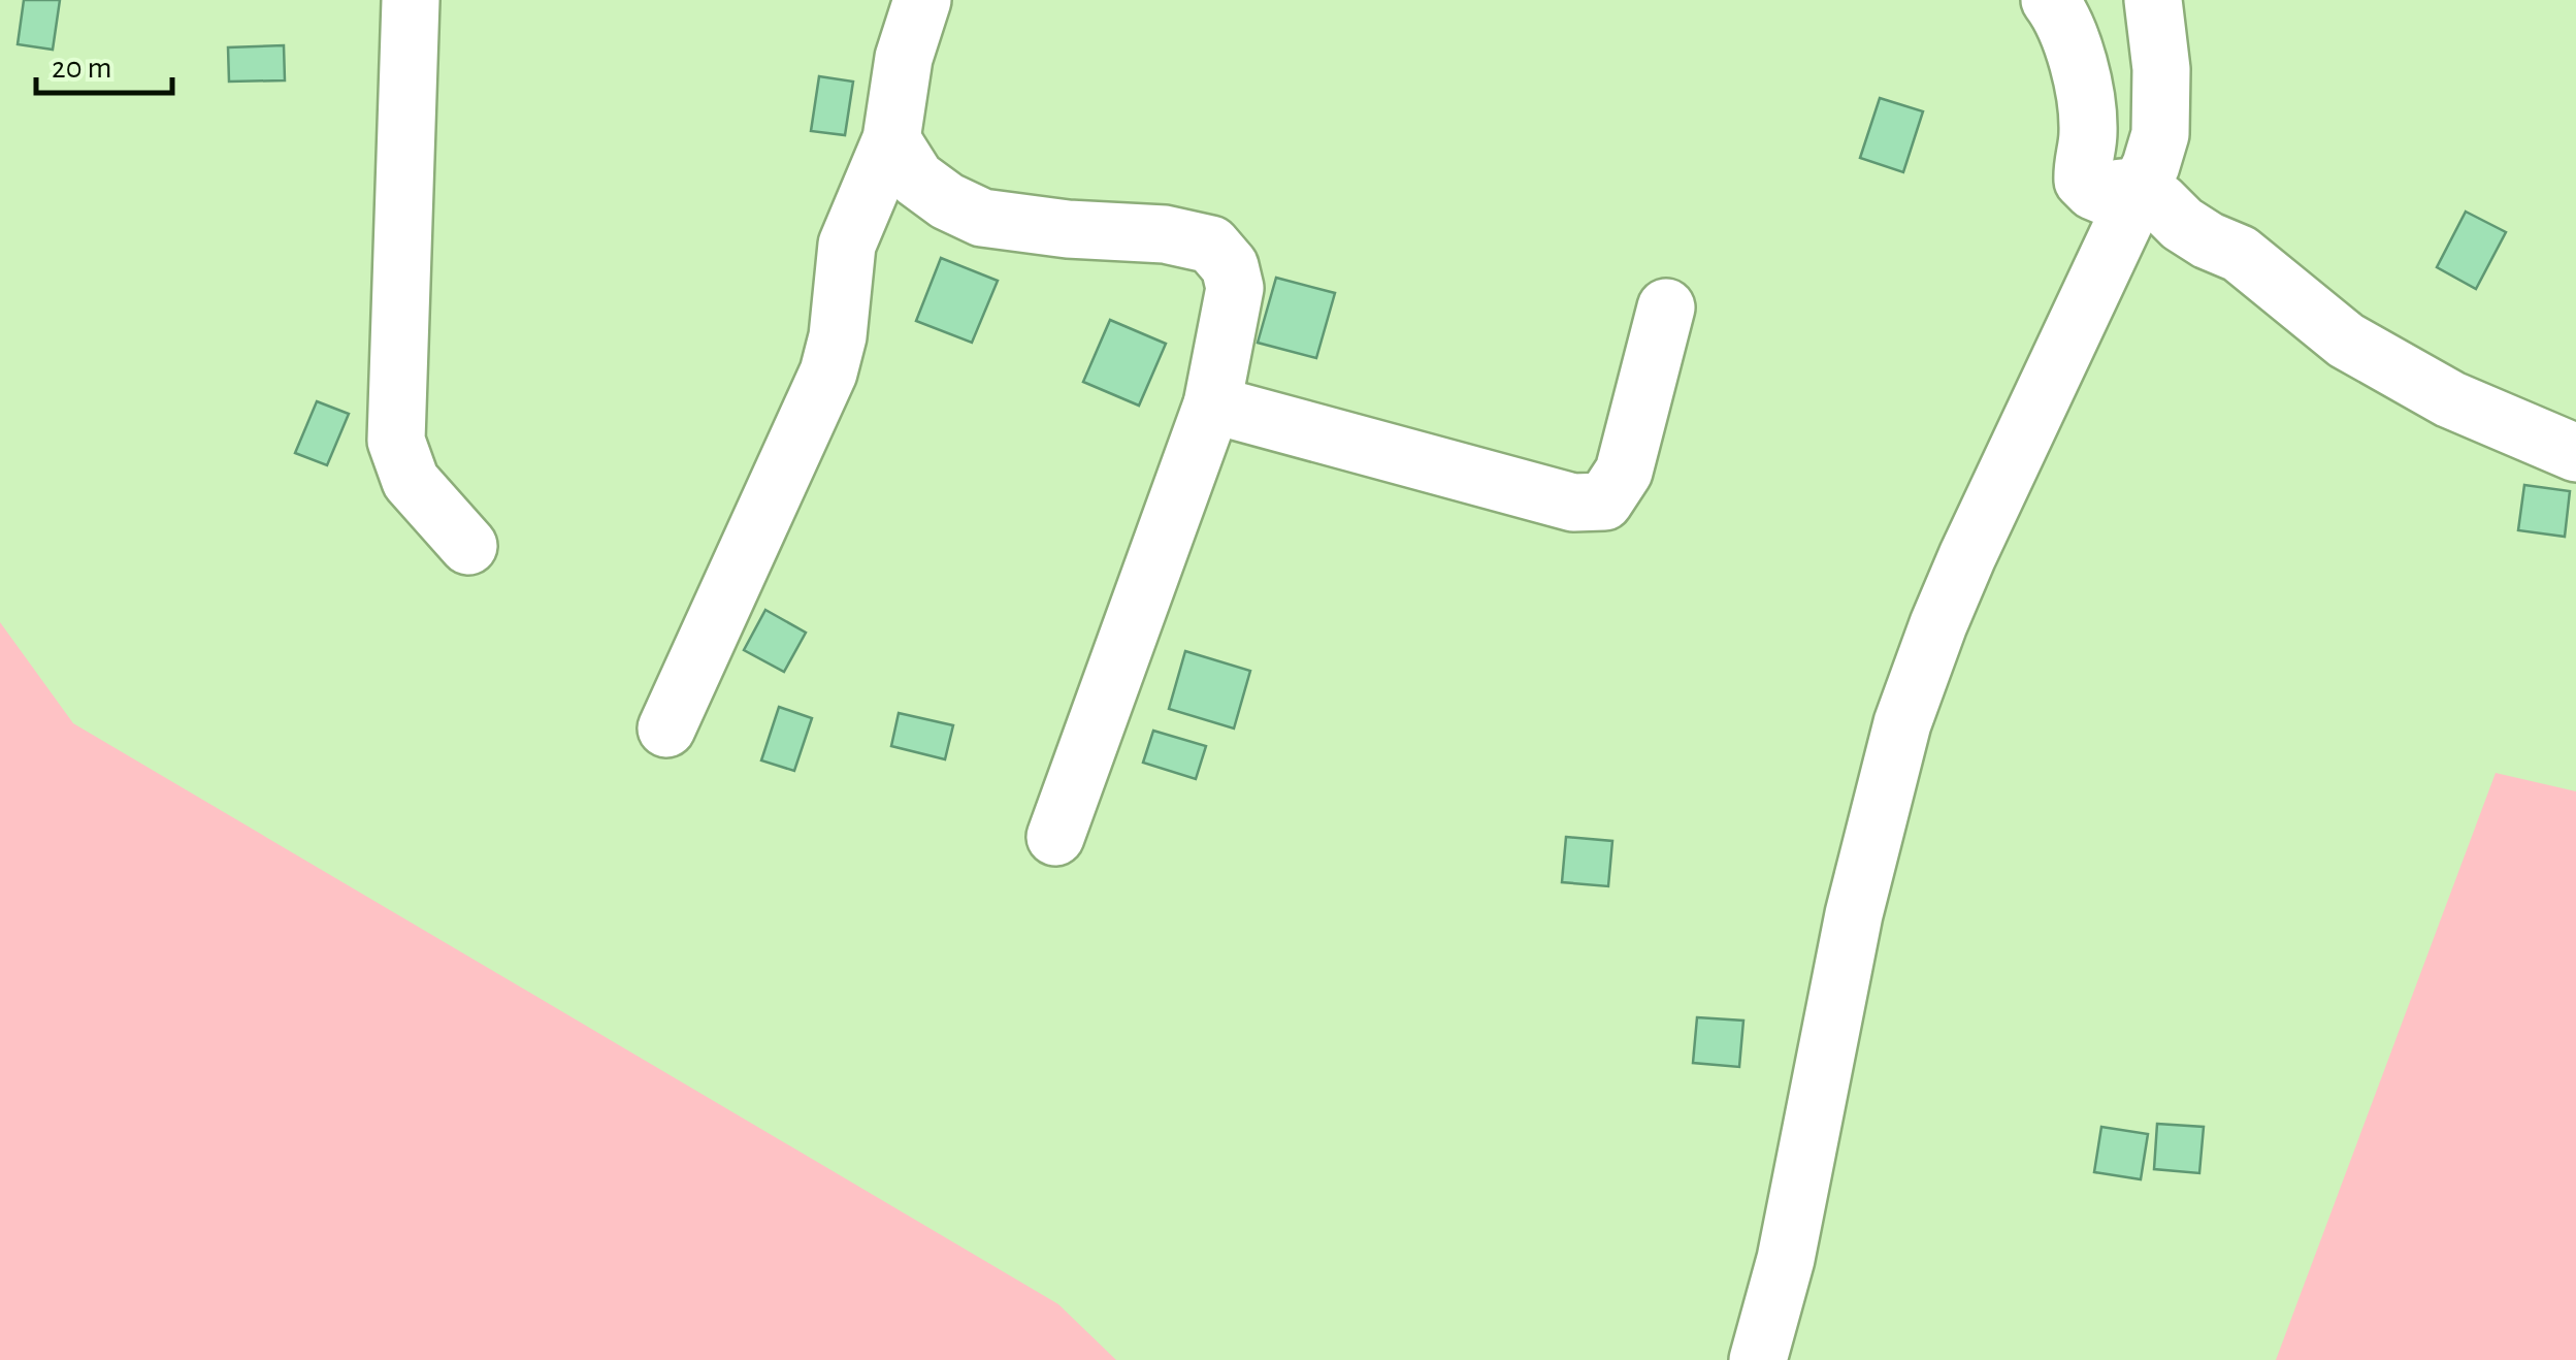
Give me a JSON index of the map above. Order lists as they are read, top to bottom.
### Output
{
  "scale_bar": "20 m"
}
